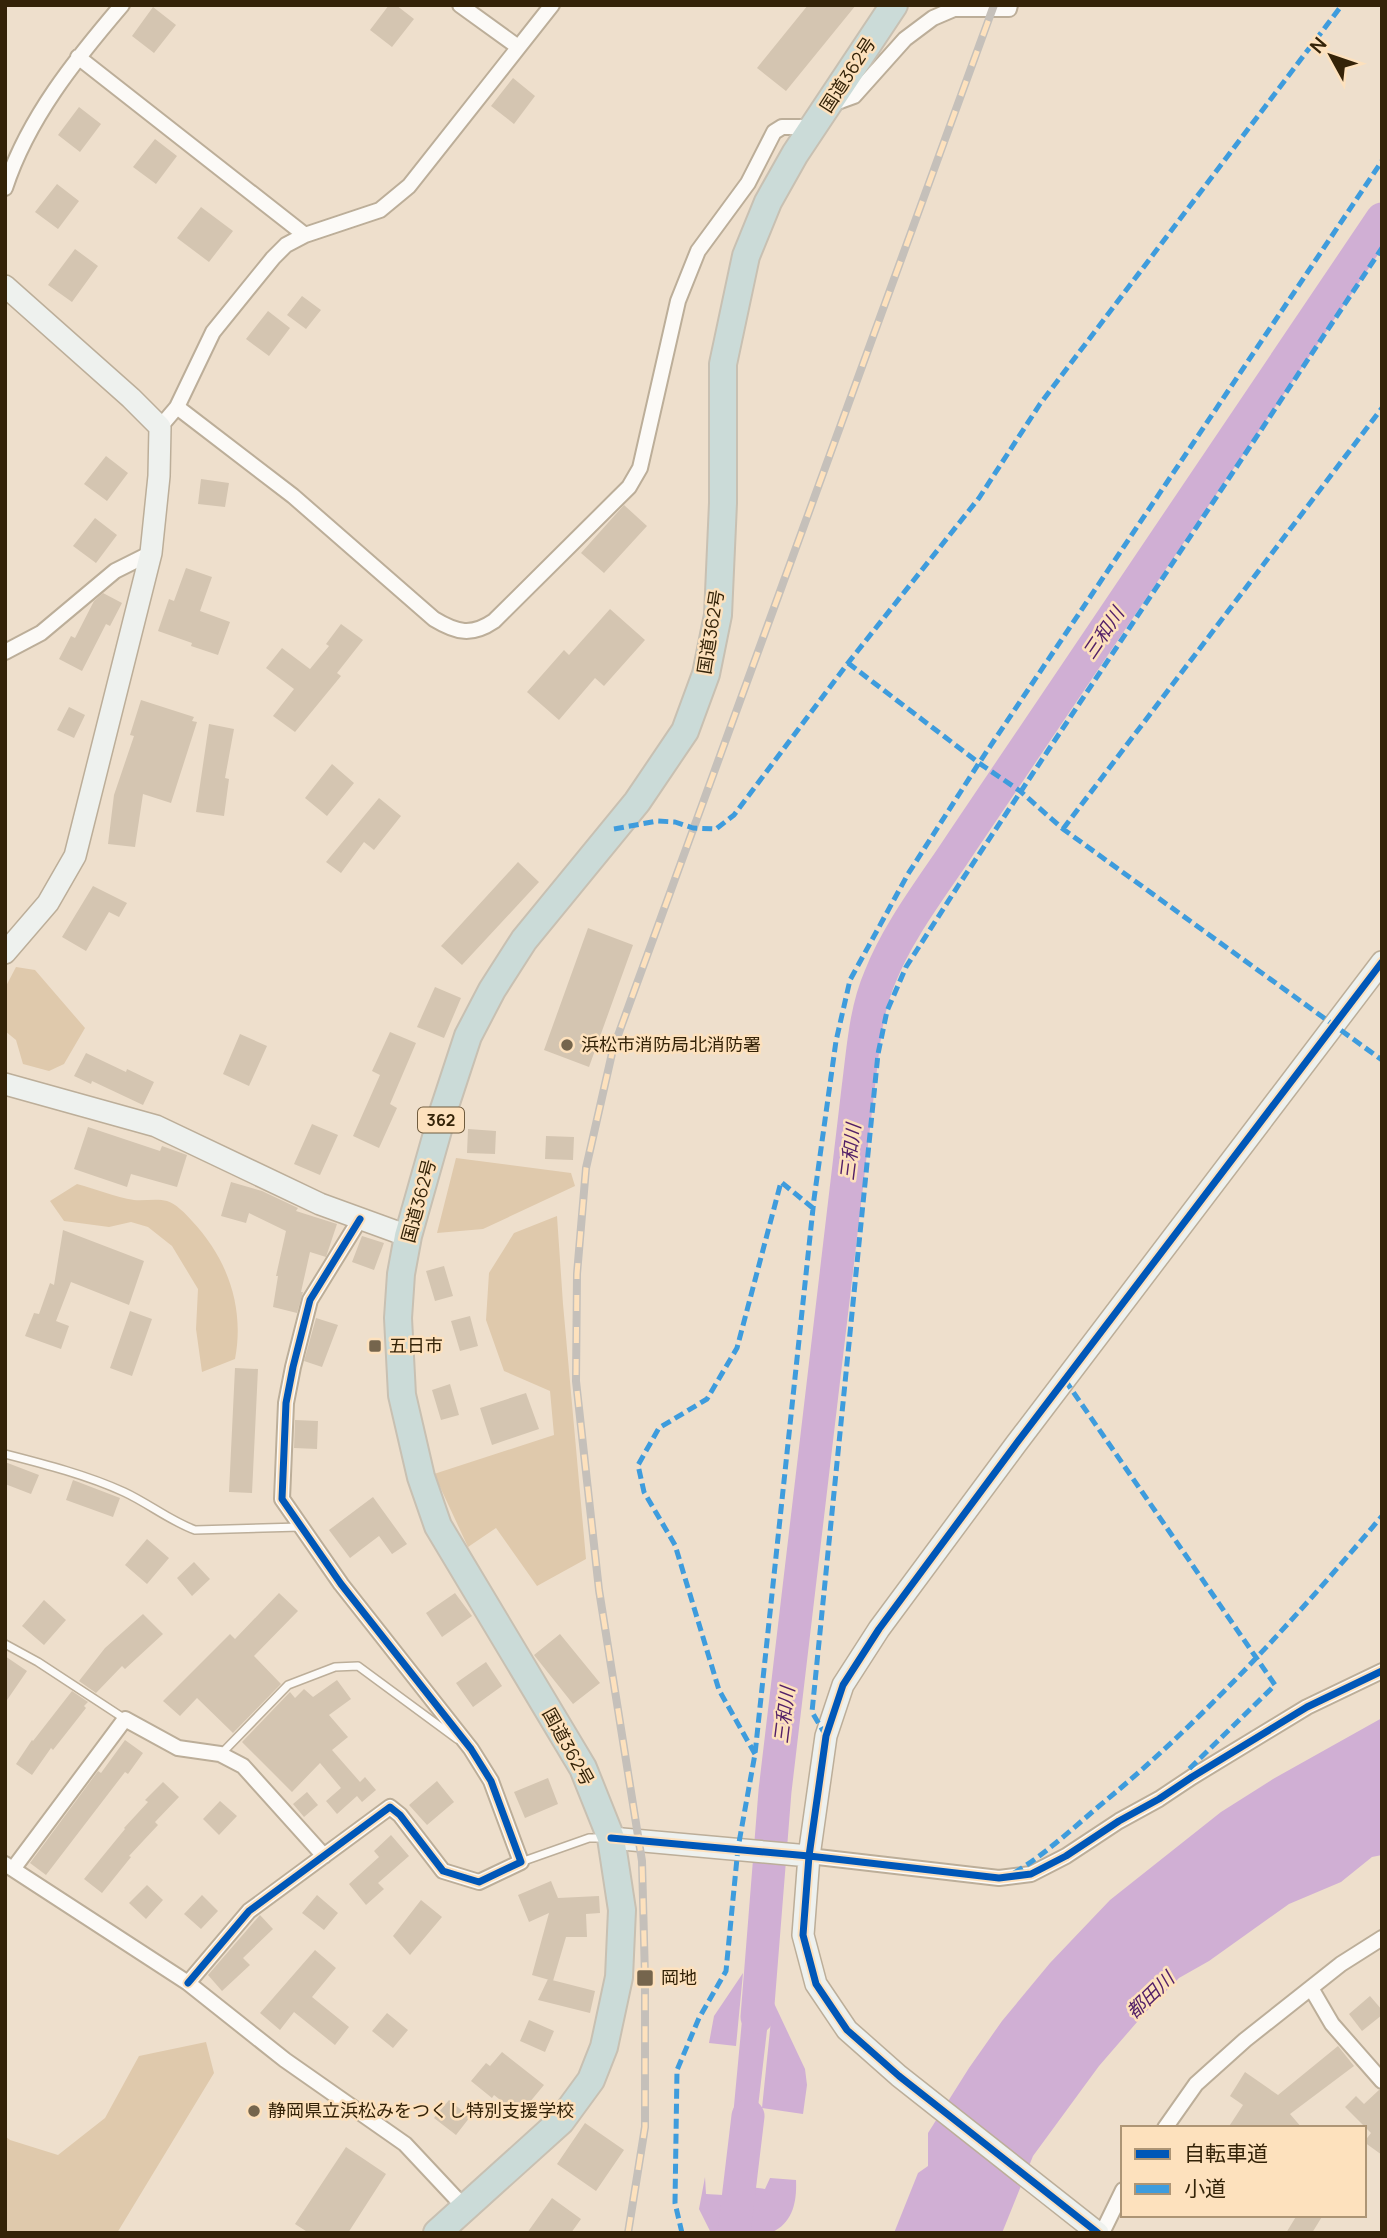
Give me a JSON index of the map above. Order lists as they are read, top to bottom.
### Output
{
  "streets": {
    "highway": ["国道362号", "362"]
  },
  "water": ["三和川", "都田川"],
  "places": {
    "other": ["浜松市消防局北消防署", "静岡県立浜松みをつくし特別支援学校"],
    "transit": ["五日市", "岡地"]
  },
  "legend": ["自転車道", "小道"],
  "north": "top left"
}
